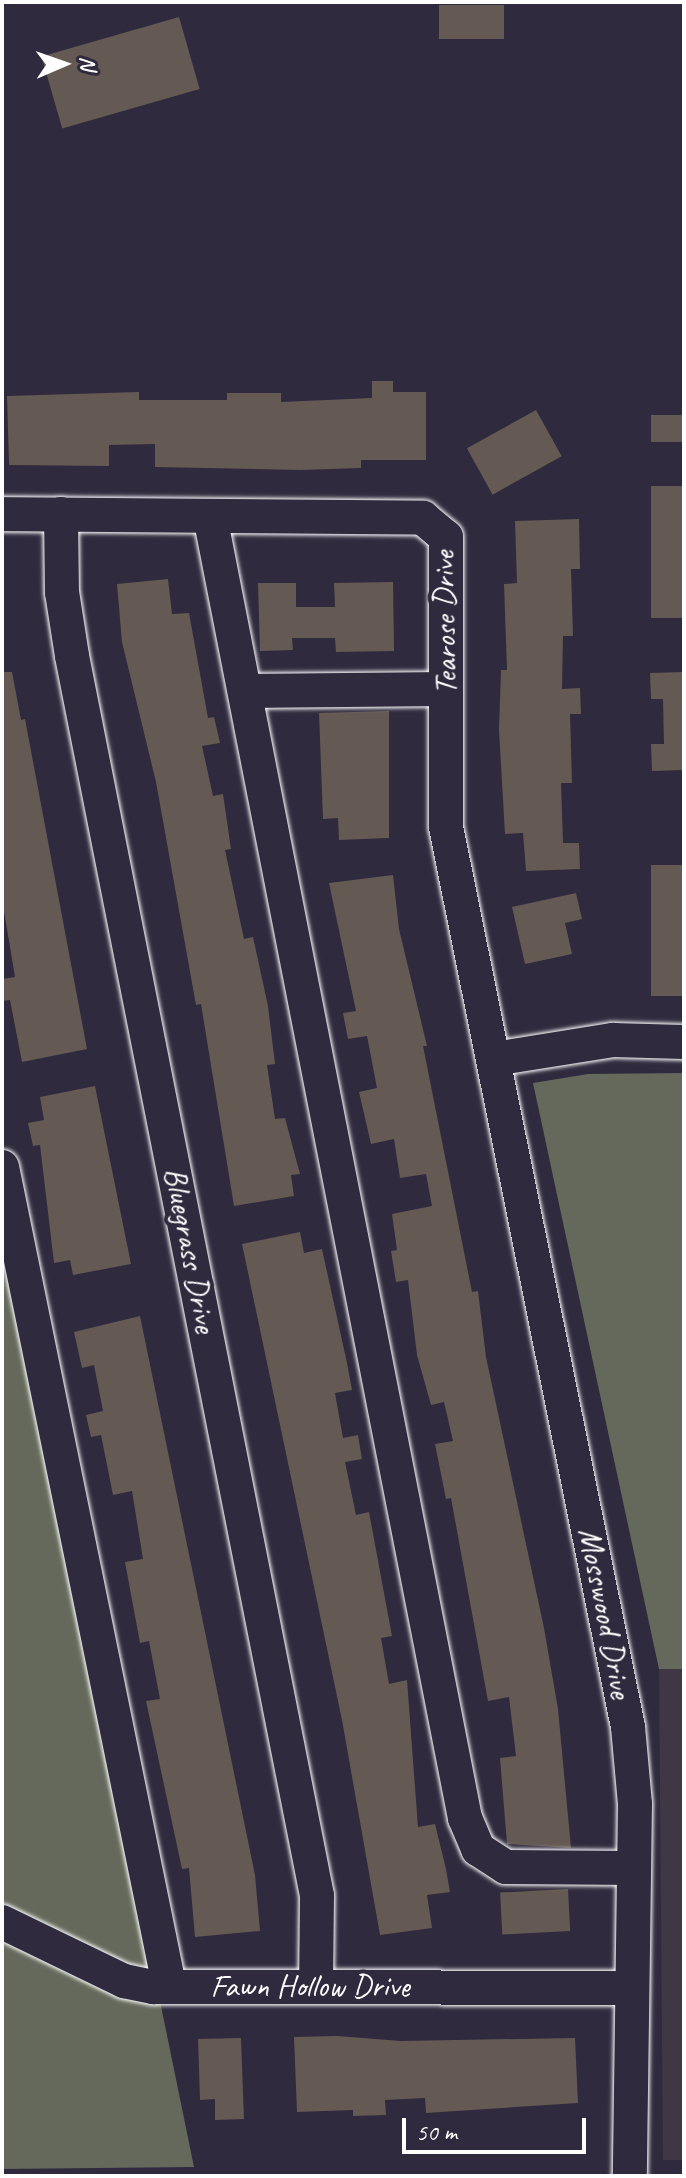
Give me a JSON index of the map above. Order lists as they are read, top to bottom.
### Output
{
  "streets": {
    "street": [
      "Tearose Drive",
      "Bluegrass Drive",
      "Mosswood Drive",
      "Fawn Hollow Drive"
    ]
  },
  "crossings": [
    ["Tearose Drive", "Bluegrass Drive"],
    ["Tearose Drive", "Mosswood Drive"],
    ["Bluegrass Drive", "Fawn Hollow Drive"],
    ["Mosswood Drive", "Fawn Hollow Drive"]
  ],
  "scale_bar": "50 m",
  "north": "right"
}
